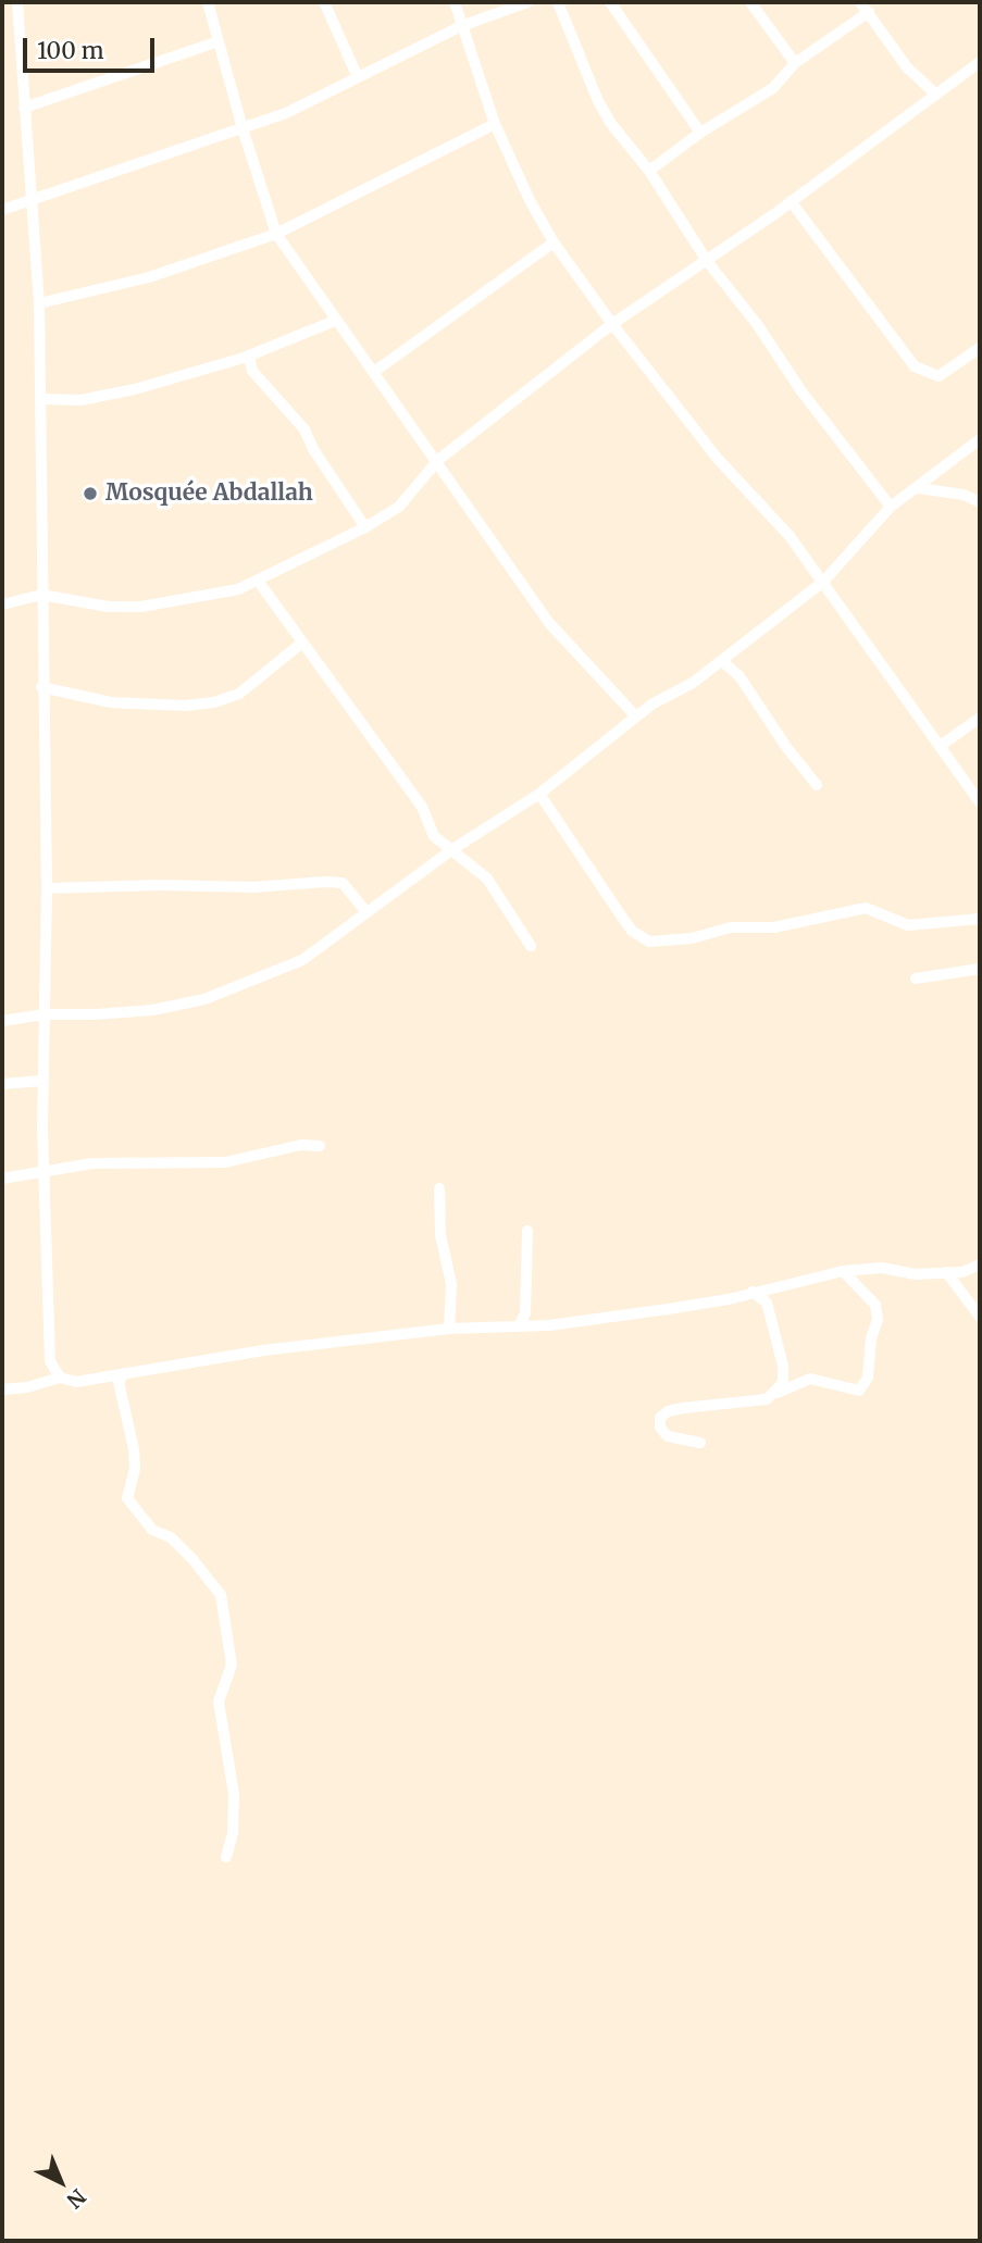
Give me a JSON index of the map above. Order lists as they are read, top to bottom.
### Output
{
  "places": ["Mosquée Abdallah"],
  "scale_bar": "100 m",
  "north": "bottom right"
}
